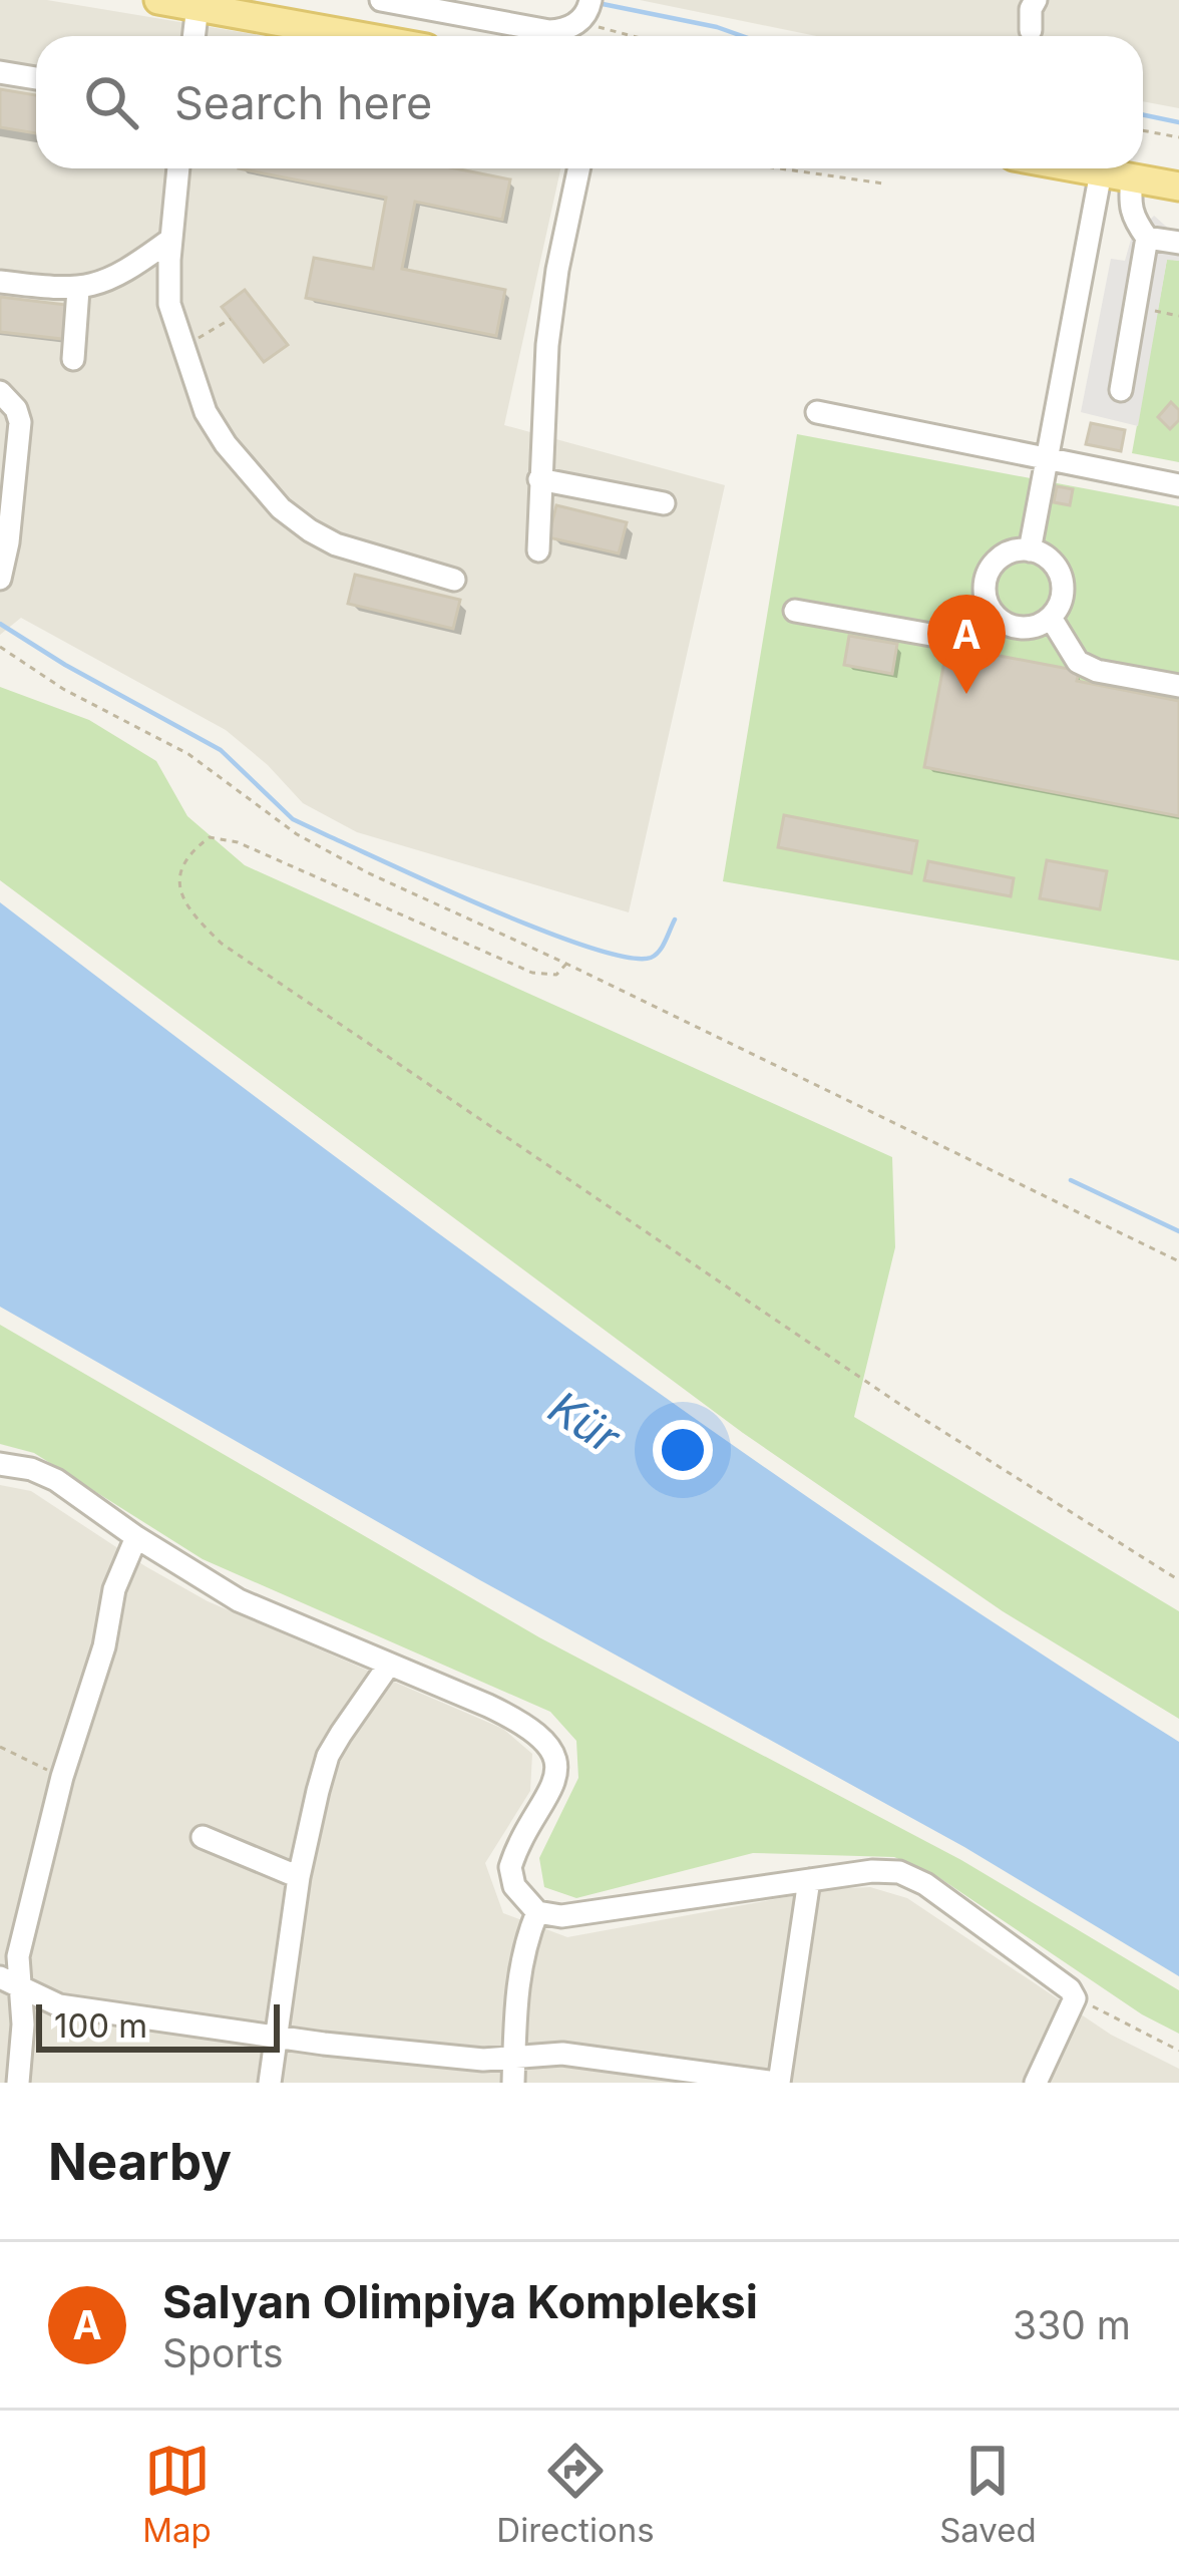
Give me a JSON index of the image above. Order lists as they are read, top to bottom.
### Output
{
  "water": ["Kür"],
  "scale_bar": "100 m",
  "page": {
    "search": "Search here",
    "pins": "A",
    "scale": "100 m",
    "heading": "Nearby",
    "list": [
      {
        "mark": "A",
        "name": "Salyan Olimpiya Kompleksi",
        "note": "Sports",
        "value": "330 m"
      }
    ],
    "nav": ["Map", "Directions", "Saved"]
  }
}
